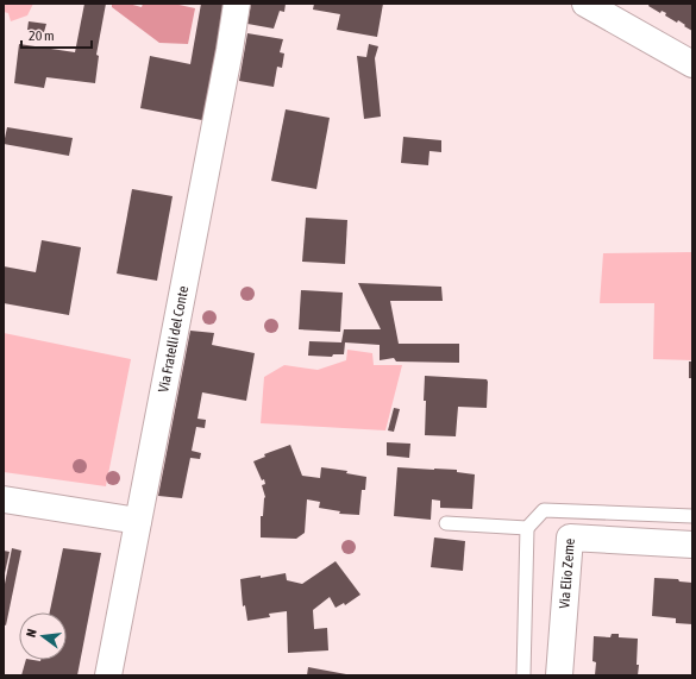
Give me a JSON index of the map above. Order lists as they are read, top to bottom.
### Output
{
  "streets": {
    "street": ["Via Fratelli del Conte", "Via Elio Zeme"]
  },
  "scale_bar": "20 m",
  "north": "left"
}
